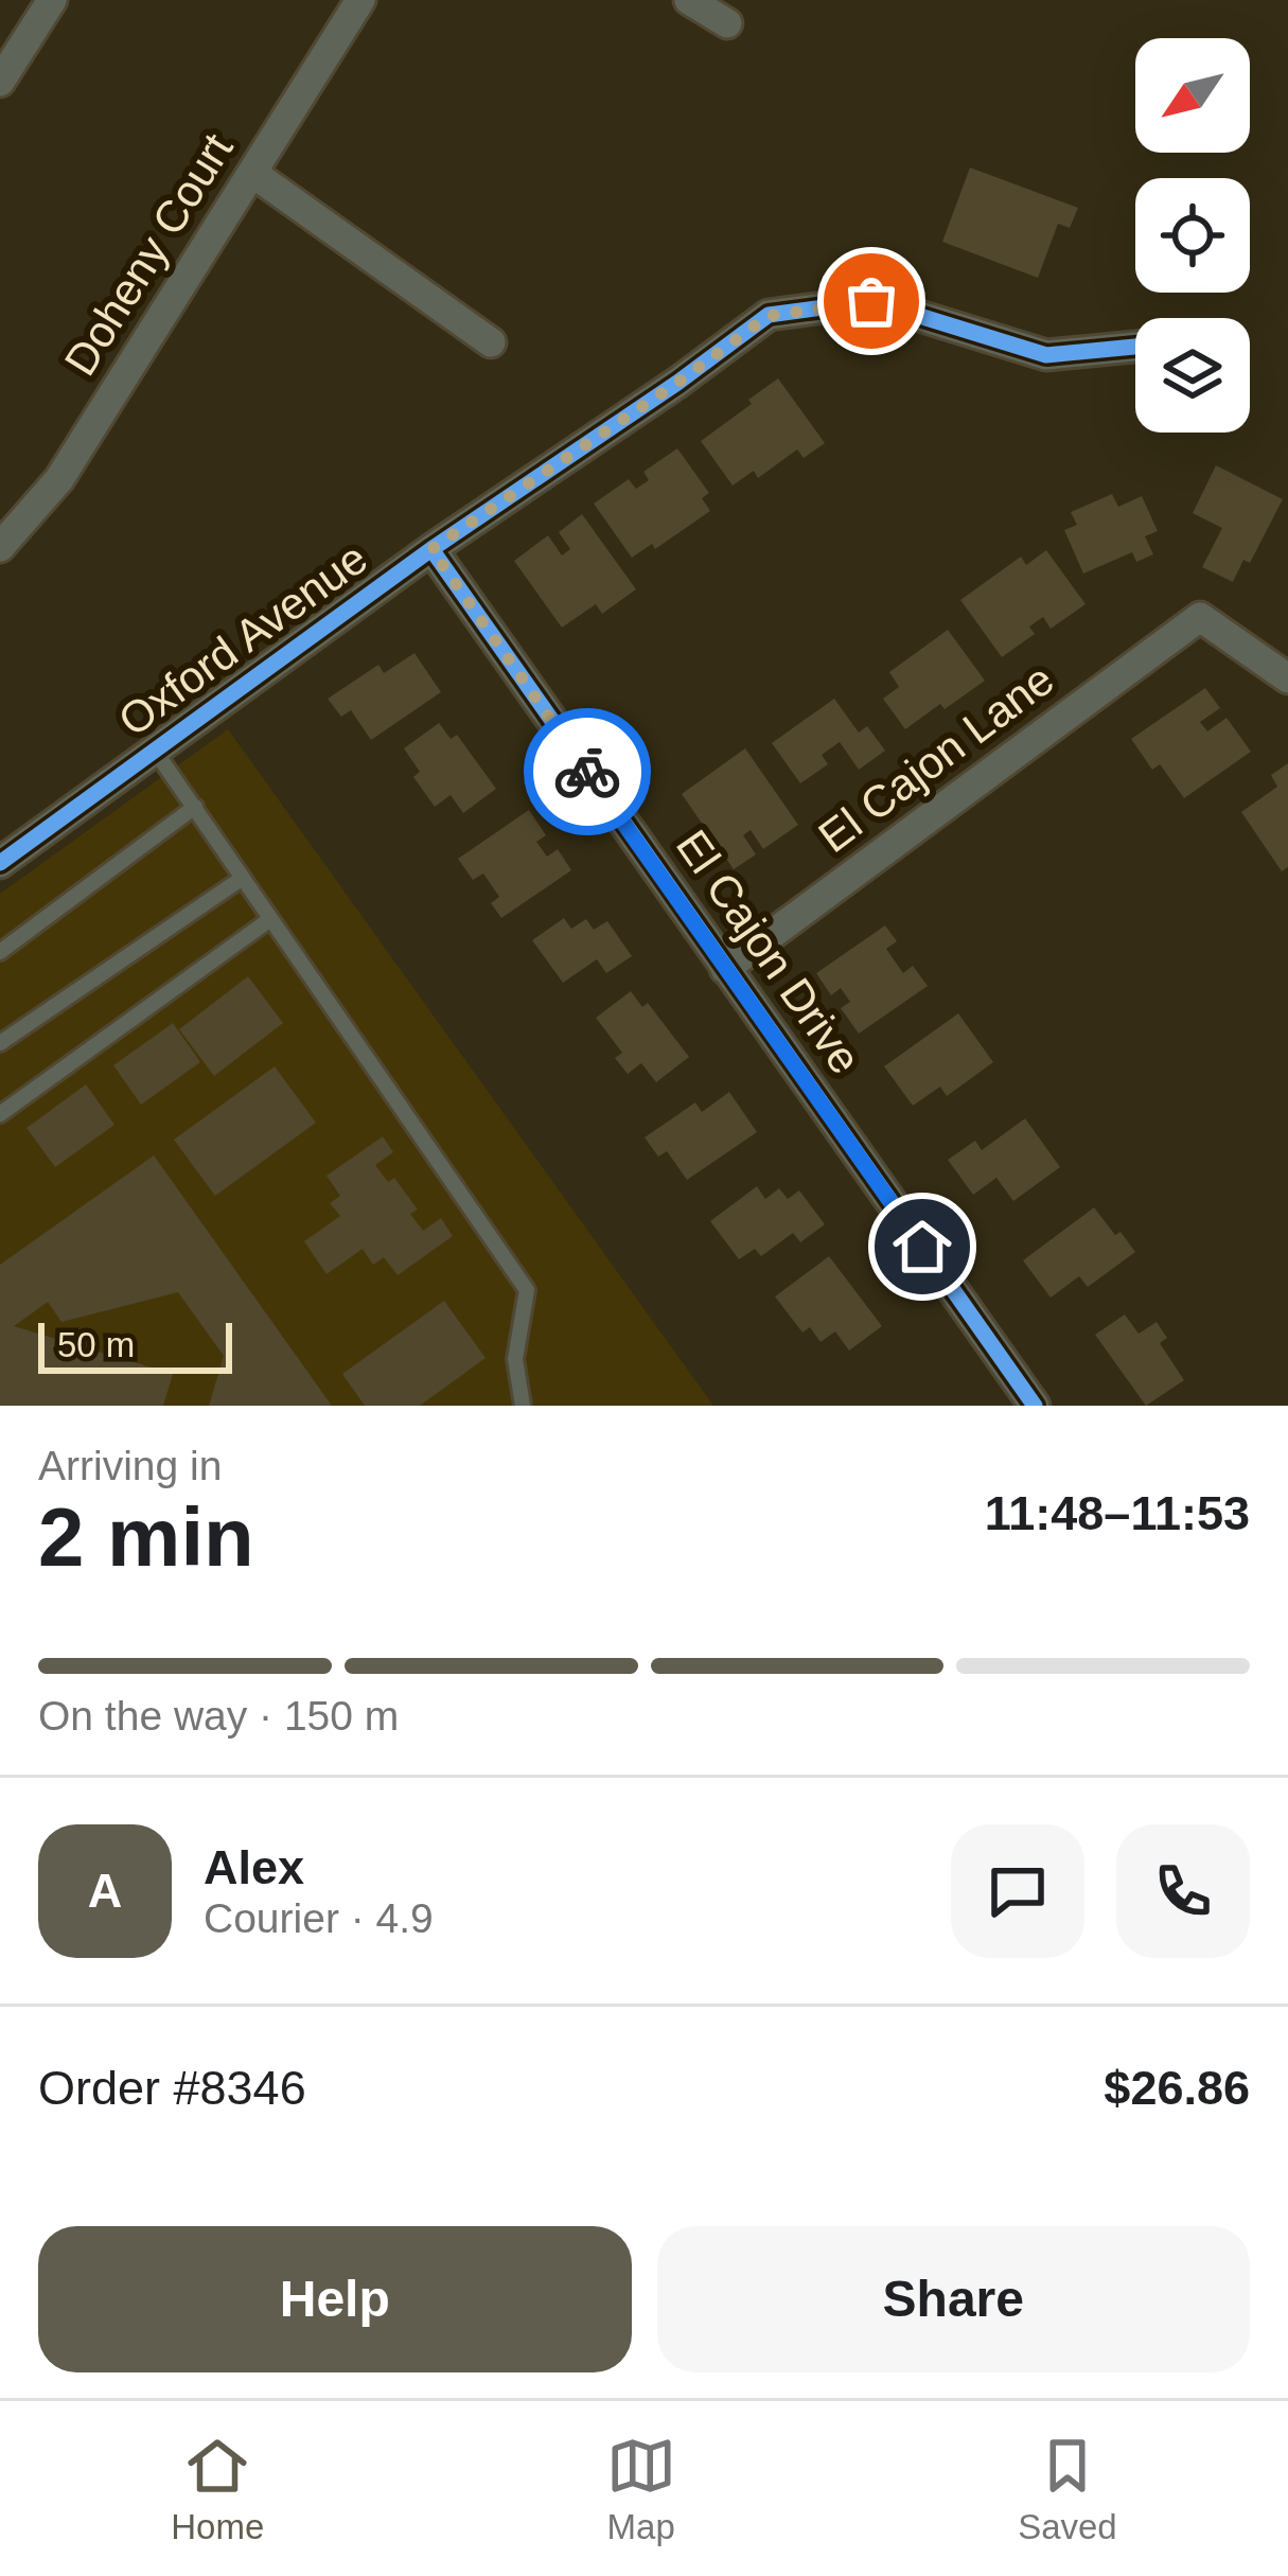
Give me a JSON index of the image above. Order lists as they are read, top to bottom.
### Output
{
  "streets": {
    "street": [
      "Doheny Court",
      "Oxford Avenue",
      "El Cajon Lane",
      "El Cajon Drive"
    ]
  },
  "crossings": [
    ["Oxford Avenue", "El Cajon Drive"],
    ["El Cajon Lane", "El Cajon Drive"]
  ],
  "scale_bar": "50 m",
  "north": "bottom left",
  "page": {
    "scale": "50 m",
    "heading": ["2 min", "Arriving in", "11:48–11:53"],
    "panel": [
      "Alex",
      "Courier · 4.9",
      "Order #8346",
      "$26.86"
    ],
    "bar": "On the way · 150 m",
    "round": "A",
    "buttons": ["Help", "Share"],
    "tabs": ["Home", "Map", "Saved"]
  }
}
